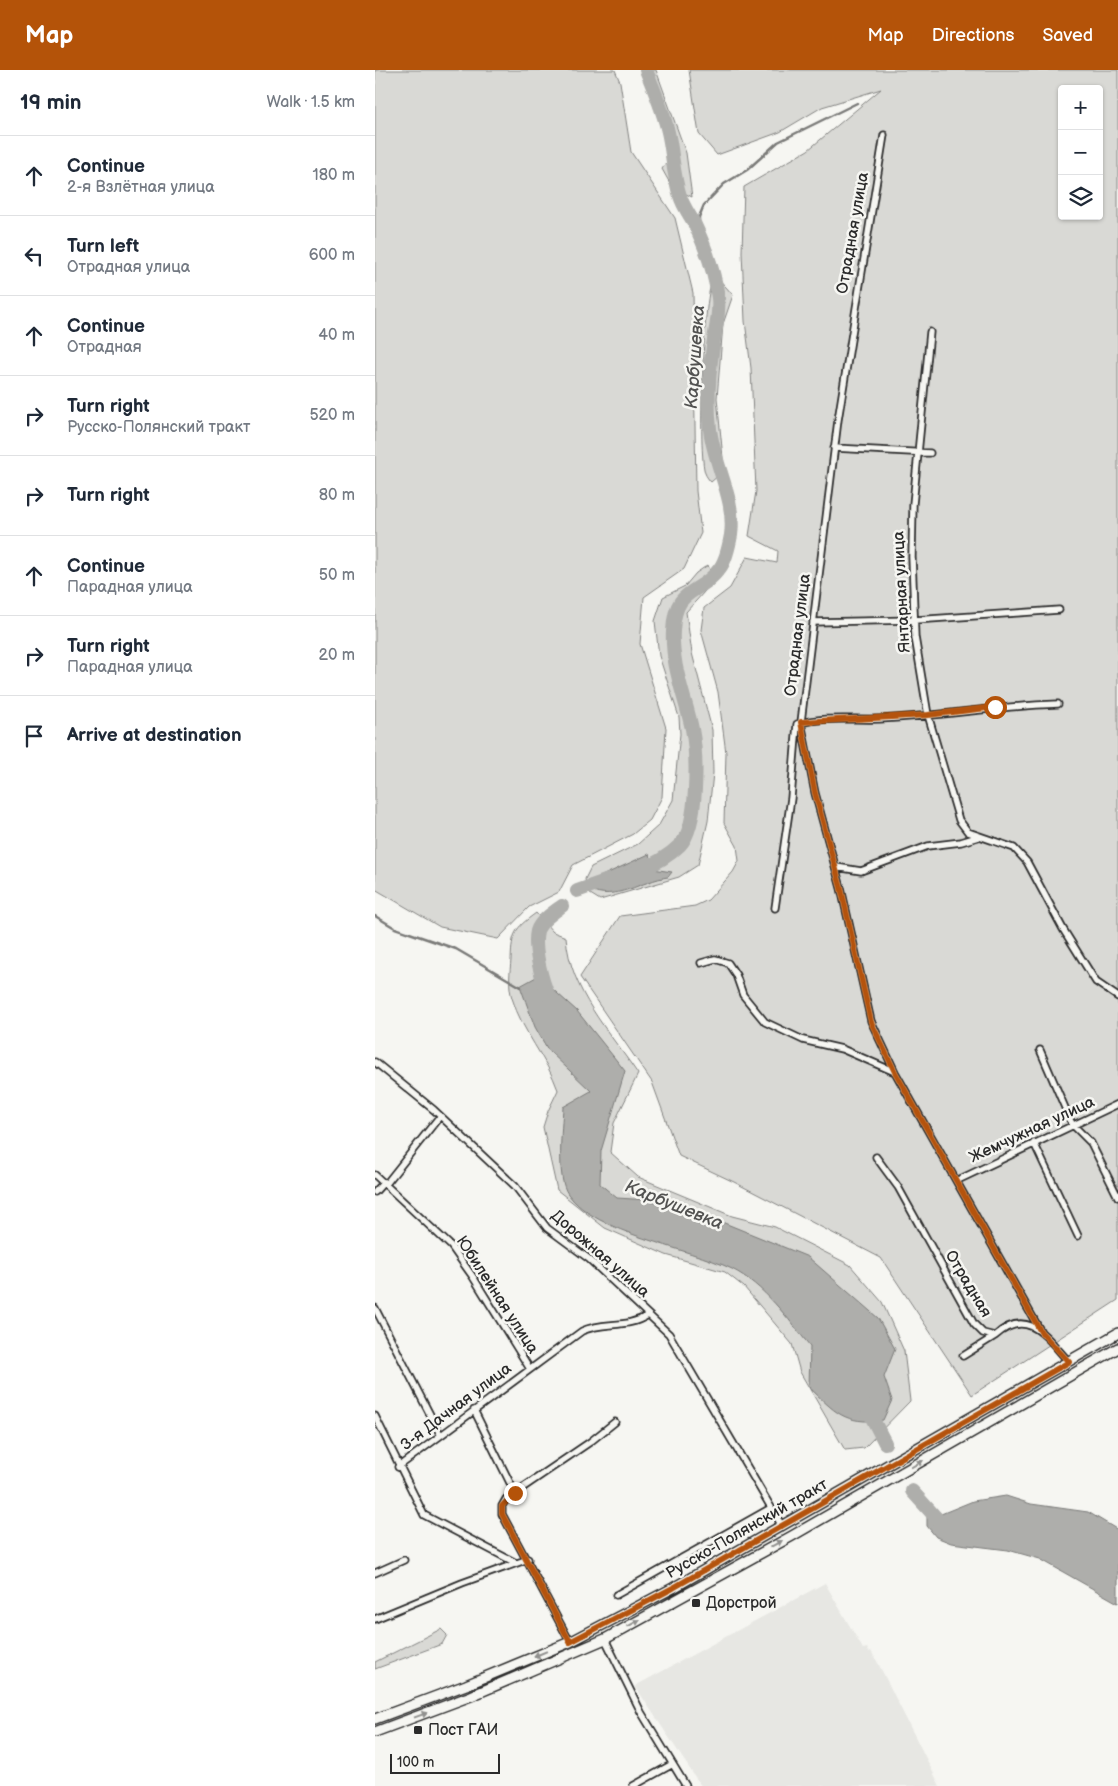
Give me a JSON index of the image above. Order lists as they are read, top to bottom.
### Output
{
  "streets": {
    "main road": ["Русско-Полянский тракт"],
    "street": [
      "Отрадная улица",
      "Янтарная улица",
      "Жемчужная улица",
      "Дорожная улица",
      "Отрадная",
      "Юбилейная улица",
      "3-я Дачная улица"
    ]
  },
  "crossings": [
    ["Отрадная улица", "Жемчужная улица"],
    ["Отрадная улица", "Отрадная"],
    ["Дорожная улица", "3-я Дачная улица"],
    ["Дорожная улица", "Русско-Полянский тракт"],
    ["Отрадная", "Русско-Полянский тракт"],
    ["Юбилейная улица", "3-я Дачная улица"]
  ],
  "water": ["Карбушевка"],
  "places": {
    "transit": ["Дорстрой", "Пост ГАИ"]
  },
  "scale_bar": "100 m",
  "page": {
    "header": "Map",
    "nav": ["Map", "Directions", "Saved"],
    "heading": ["19 min", "Walk · 1.5 km"],
    "map_buttons": ["+", "−"],
    "list": [
      ["Continue", "2-я Взлётная улица", "180 m"],
      ["Turn left", "Отрадная улица", "600 m"],
      ["Continue", "Отрадная", "40 m"],
      ["Turn right", "Русско-Полянский тракт", "520 m"],
      ["Turn right", "80 m"],
      ["Continue", "Парадная улица", "50 m"],
      ["Turn right", "Парадная улица", "20 m"],
      "Arrive at destination"
    ],
    "scale": "100 m"
  }
}
